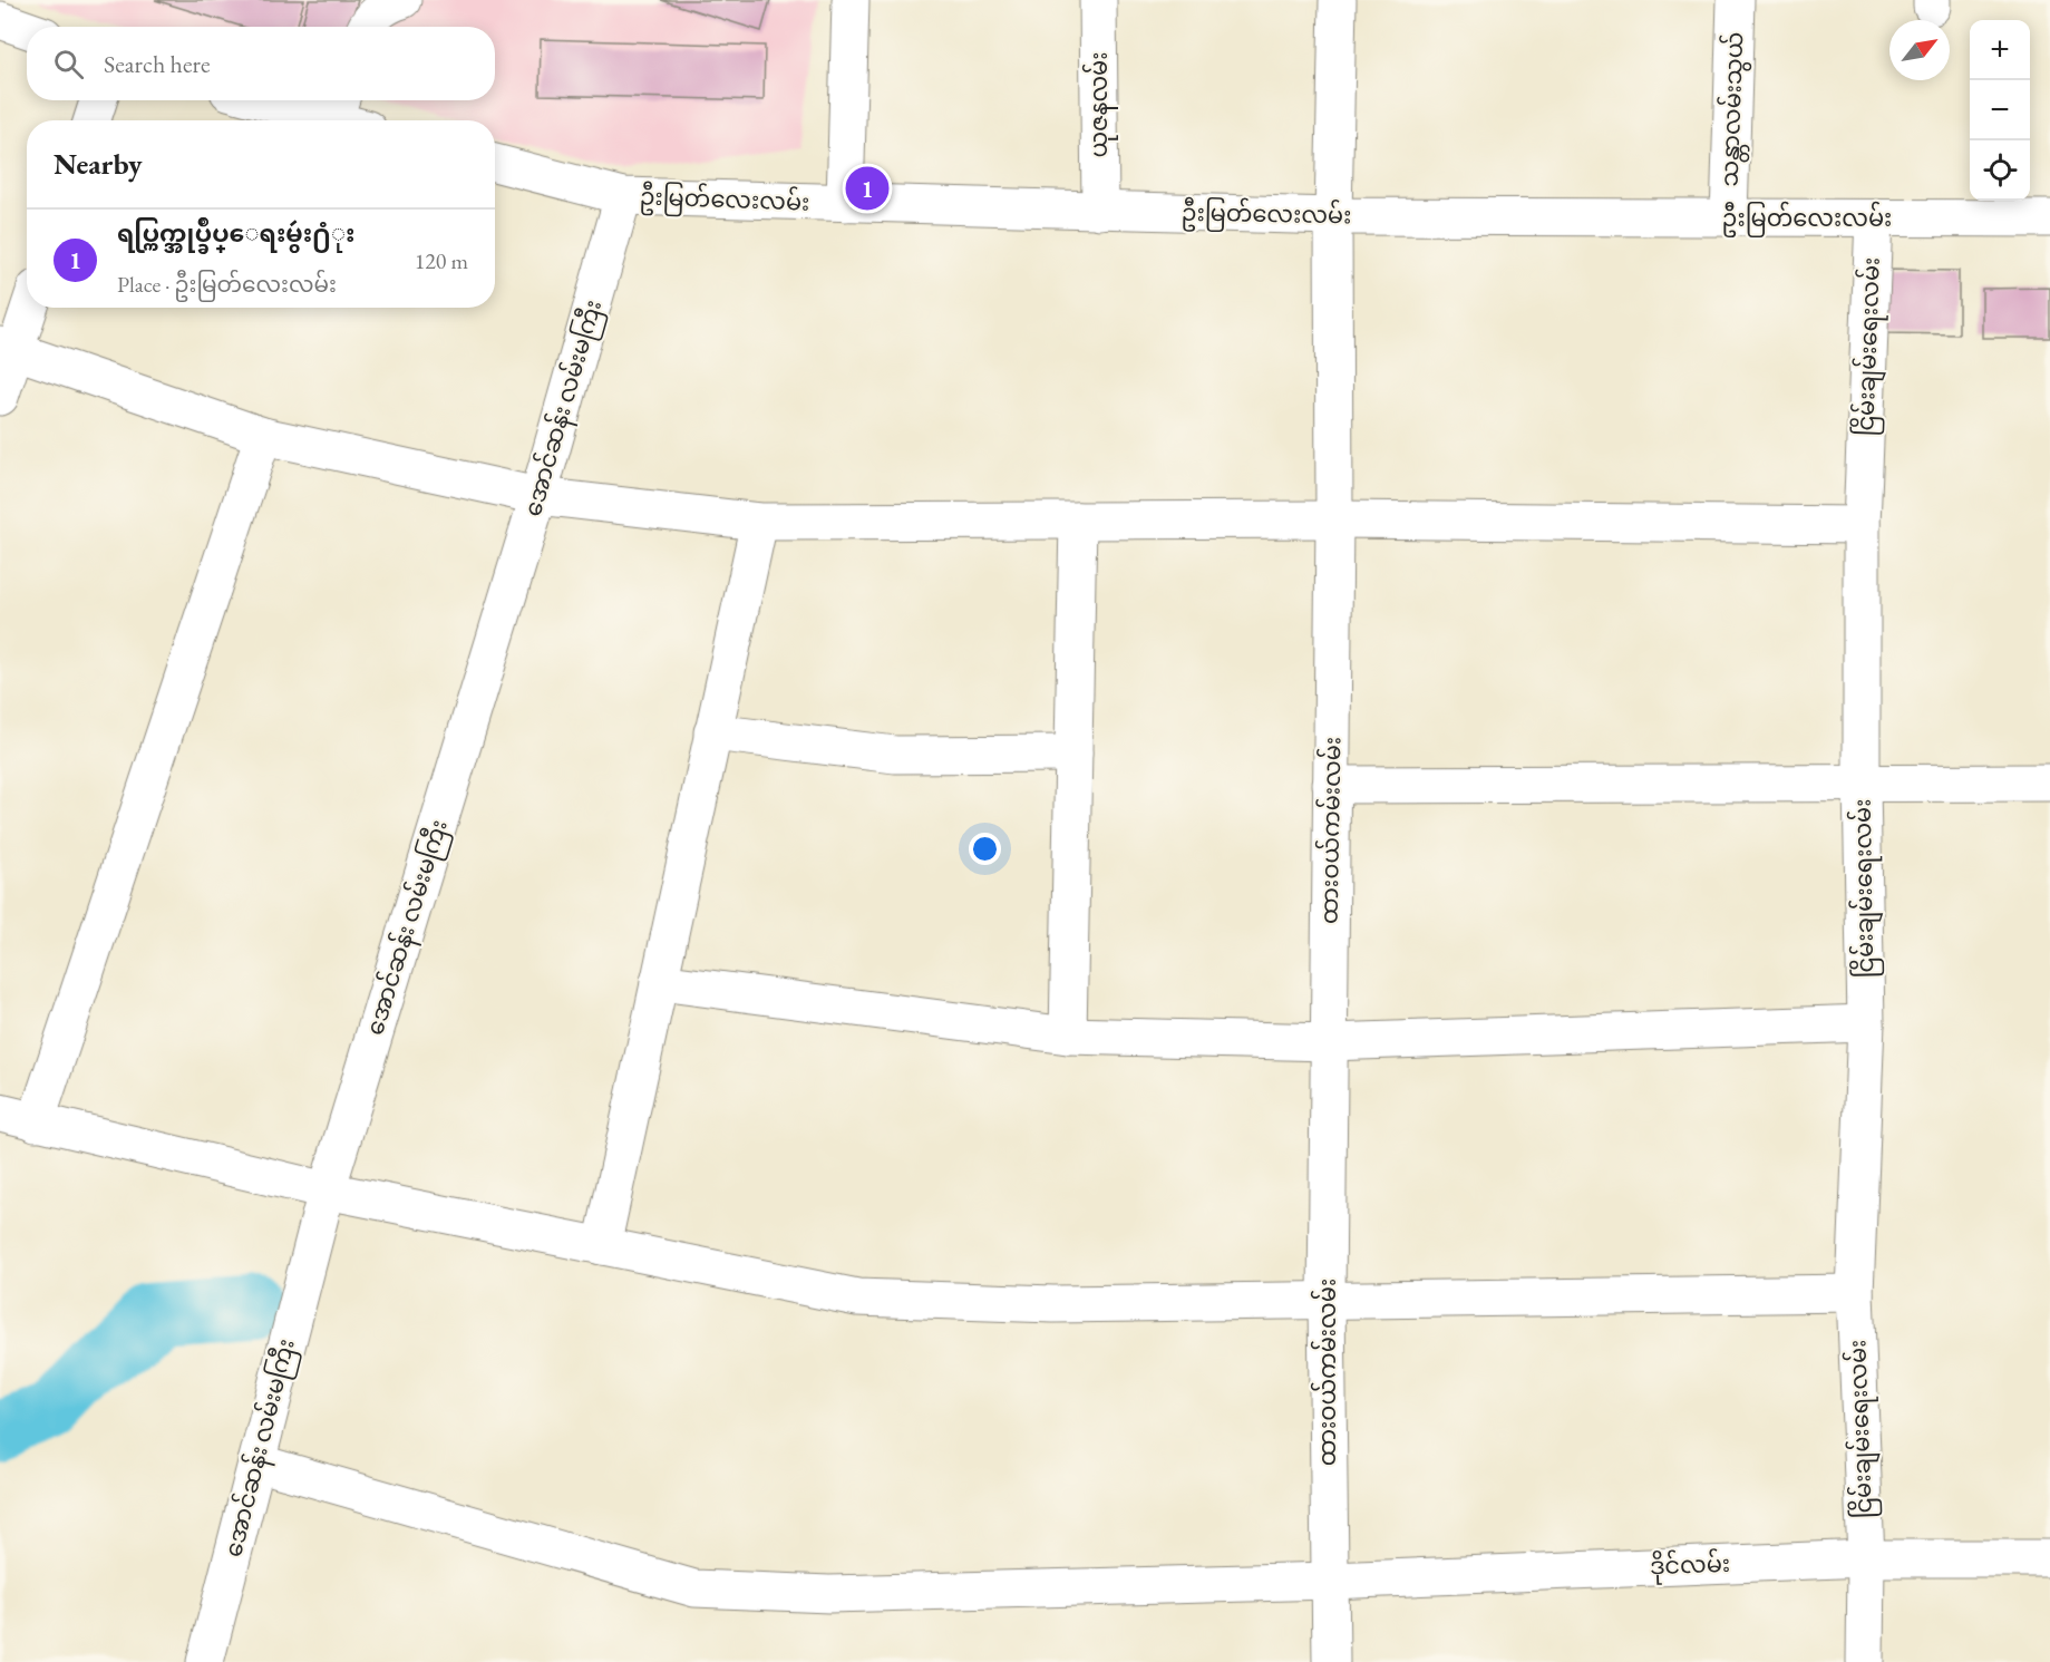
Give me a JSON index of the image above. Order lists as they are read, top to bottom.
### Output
{
  "streets": {
    "street": [
      "ယုဇနလမ်း",
      "သန္တာလမ်းသွယ်",
      "ဦးမြတ်လေးလမ်း",
      "ငြိမ်းချမ်းရေးလမ်း",
      "အောင်ဆန်း လမ်းမကြီး",
      "ထားဝယ်ကမ်းလမ်း",
      "ဒိုင်လမ်း"
    ]
  },
  "crossings": [
    ["ယုဇနလမ်း", "ဦးမြတ်လေးလမ်း"],
    ["သန္တာလမ်းသွယ်", "ဦးမြတ်လေးလမ်း"],
    ["ဦးမြတ်လေးလမ်း", "ငြိမ်းချမ်းရေးလမ်း"],
    ["ဦးမြတ်လေးလမ်း", "အောင်ဆန်း လမ်းမကြီး"],
    ["ဦးမြတ်လေးလမ်း", "ထားဝယ်ကမ်းလမ်း"],
    ["ငြိမ်းချမ်းရေးလမ်း", "ဒိုင်လမ်း"],
    ["အောင်ဆန်း လမ်းမကြီး", "ဒိုင်လမ်း"],
    ["ထားဝယ်ကမ်းလမ်း", "ဒိုင်လမ်း"]
  ],
  "north": "top right",
  "page": {
    "map_buttons": ["+", "−"],
    "search": "Search here",
    "heading": "Nearby",
    "pins": "1",
    "list": [
      {
        "mark": "1",
        "name": "ရပ္ကြက္အုပ္ခ်ဳပ္ေရးမွဴး႐ံုး",
        "note": "Place · ဦးမြတ်လေးလမ်း",
        "value": "120 m"
      }
    ]
  }
}
